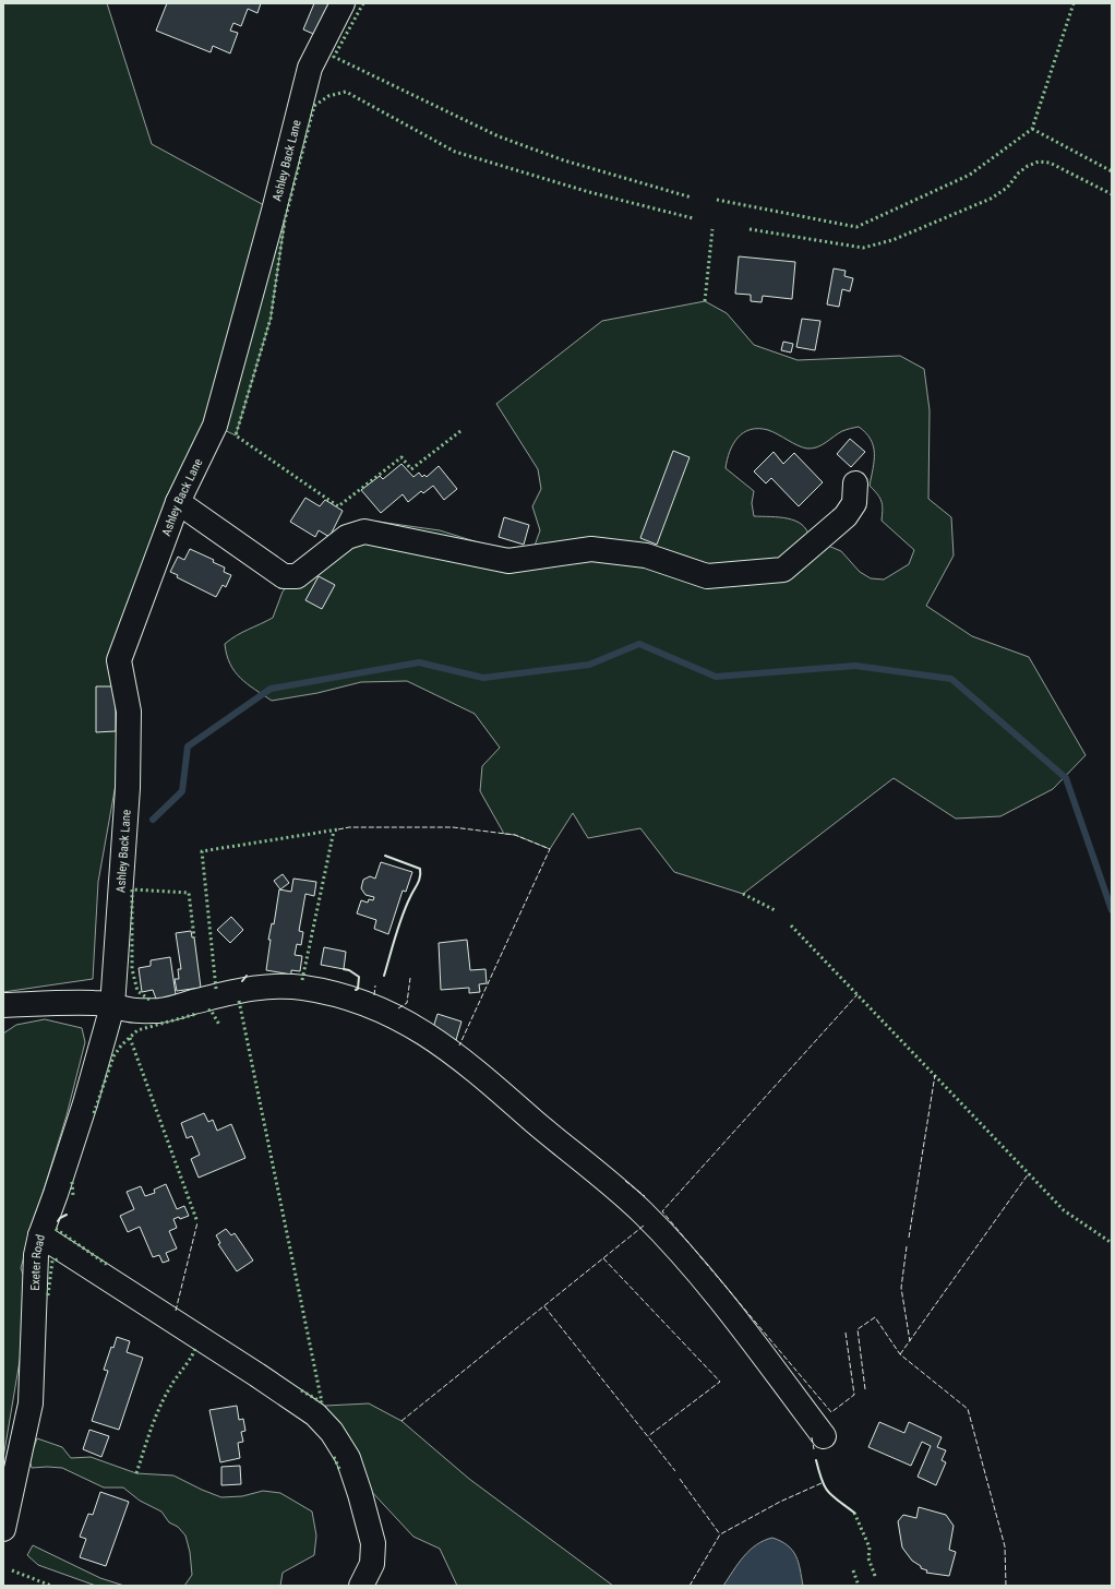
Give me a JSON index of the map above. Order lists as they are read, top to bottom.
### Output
{
  "streets": {
    "street": ["Ashley Back Lane", "Exeter Road"]
  },
  "crossings": [
    ["Ashley Back Lane", "Exeter Road"]
  ]
}
